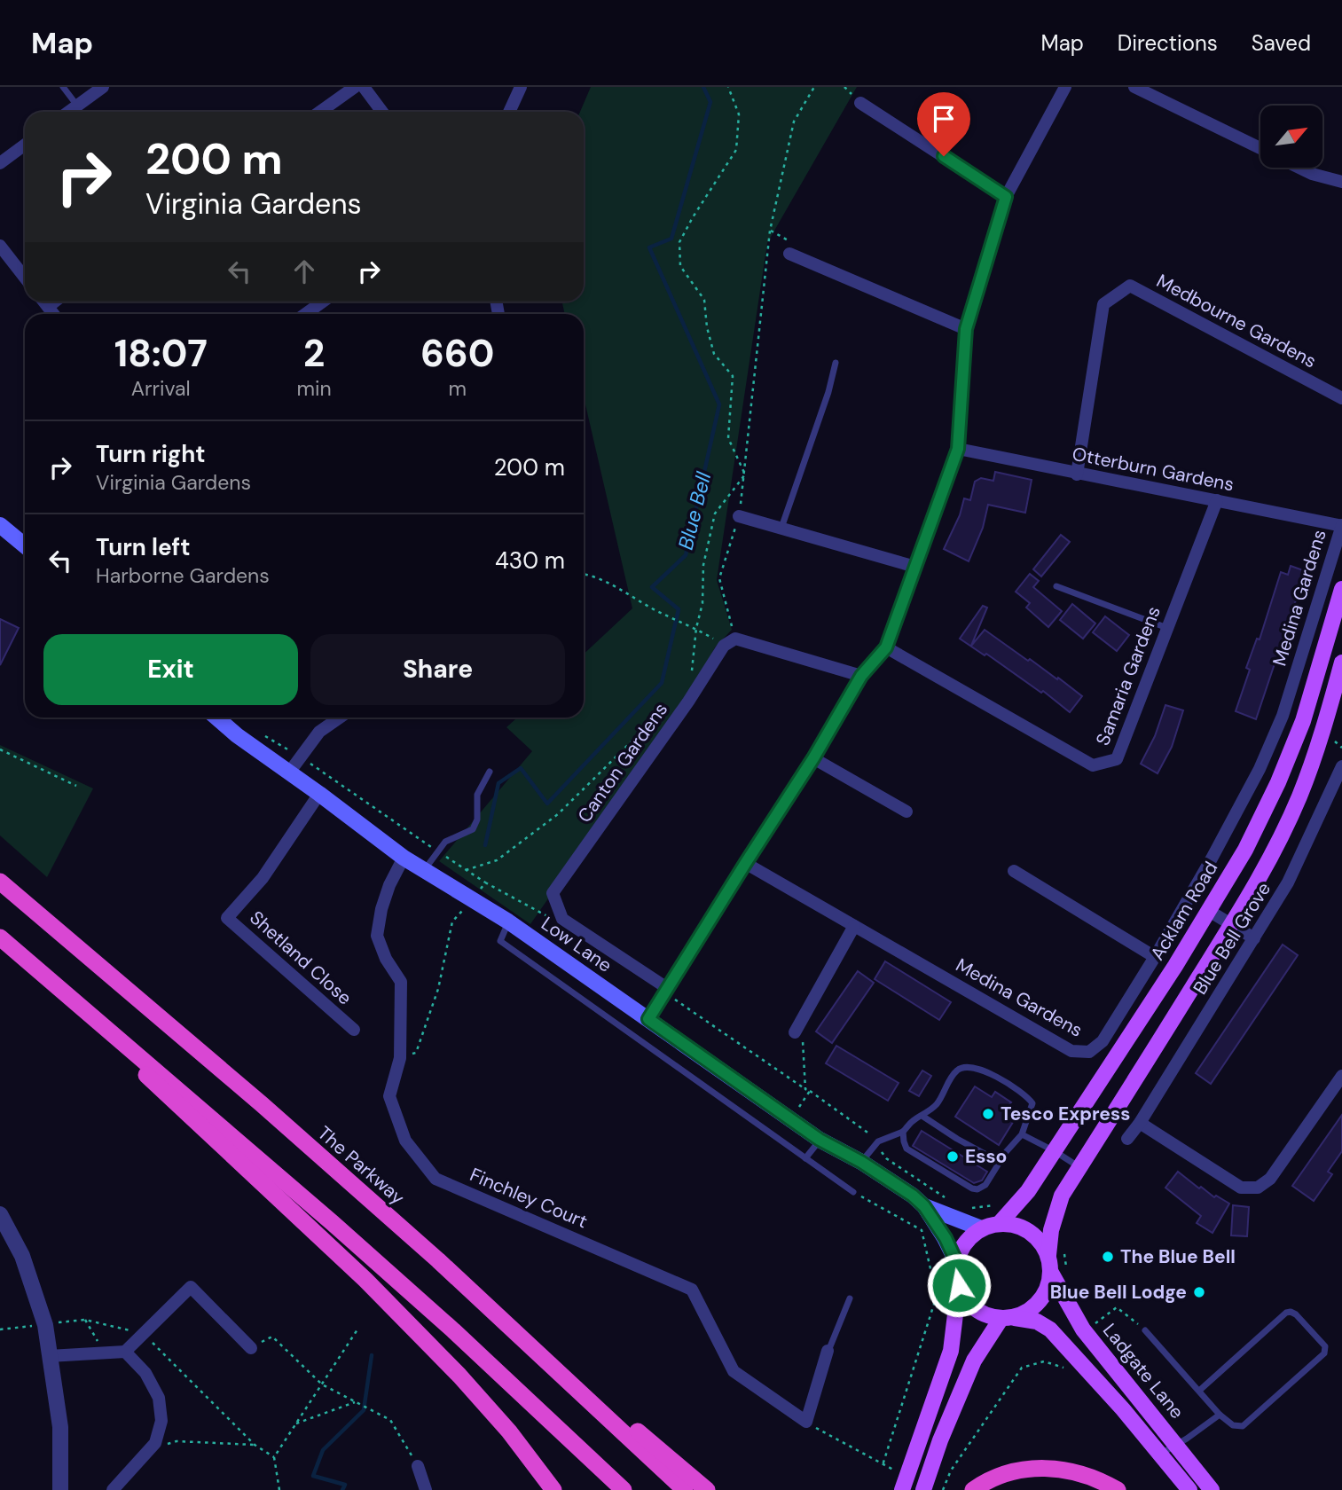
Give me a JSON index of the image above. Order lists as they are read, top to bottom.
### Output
{
  "streets": {
    "highway": ["The Parkway"],
    "main road": ["Acklam Road", "Low Lane", "Ladgate Lane"],
    "street": [
      "Medbourne Gardens",
      "Otterburn Gardens",
      "Medina Gardens",
      "Samaria Gardens",
      "Canton Gardens",
      "Blue Bell Grove",
      "Shetland Close",
      "Finchley Court"
    ]
  },
  "crossings": [
    ["Medbourne Gardens", "Otterburn Gardens"],
    ["Otterburn Gardens", "Medina Gardens"],
    ["Otterburn Gardens", "Samaria Gardens"],
    ["Acklam Road", "Low Lane"],
    ["Acklam Road", "Ladgate Lane"],
    ["Low Lane", "Shetland Close"],
    ["Low Lane", "Finchley Court"],
    ["Low Lane", "Ladgate Lane"]
  ],
  "water": ["Blue Bell"],
  "places": [
    "Tesco Express",
    "Esso",
    "The Blue Bell",
    "Blue Bell Lodge"
  ],
  "north": "top right",
  "page": {
    "header": "Map",
    "nav": ["Map", "Directions", "Saved"],
    "turn": ["200 m", "Virginia Gardens"],
    "eta": [
      "18:07",
      "Arrival",
      "2",
      "min",
      "660",
      "m"
    ],
    "list": [
      {
        "name": "Turn right",
        "note": "Virginia Gardens",
        "value": "200 m"
      },
      {
        "name": "Turn left",
        "note": "Harborne Gardens",
        "value": "430 m"
      }
    ],
    "buttons": ["Exit", "Share"]
  }
}
